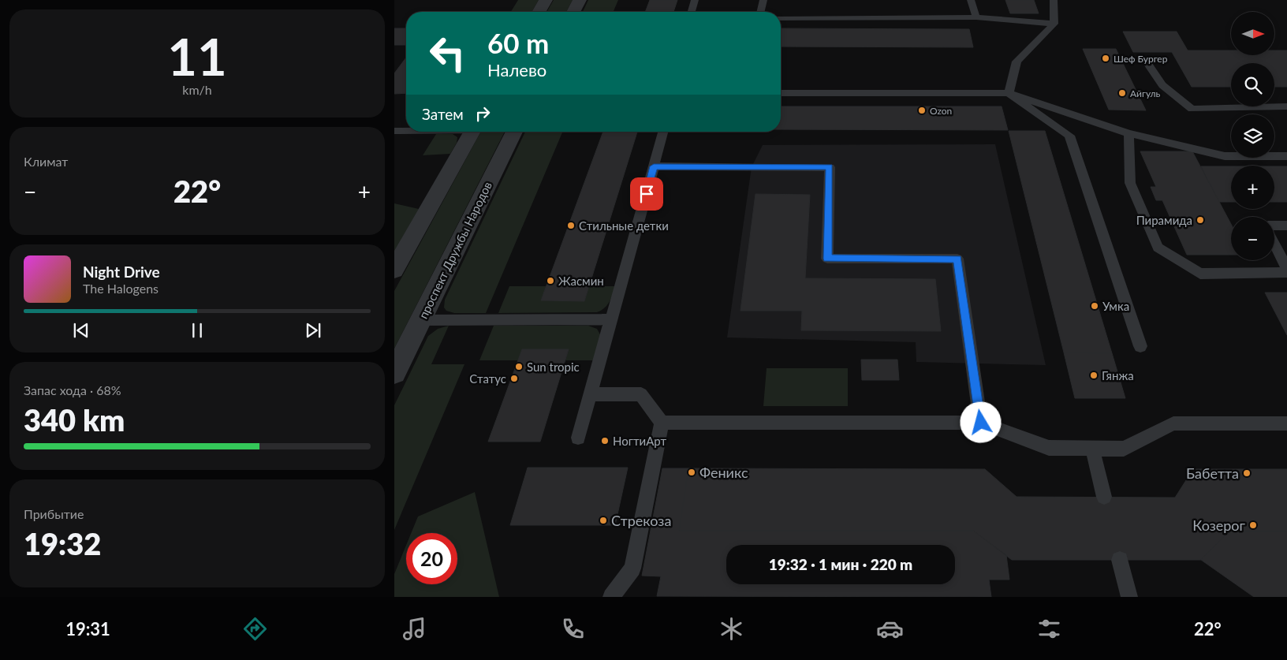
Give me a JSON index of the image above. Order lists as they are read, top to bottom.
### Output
{
  "streets": {
    "street": ["проспект Дружбы Народов"]
  },
  "places": [
    "Шеф Бургер",
    "Айгуль",
    "Ozon",
    "Пирамида",
    "Стильные детки",
    "Жасмин",
    "Умка",
    "Sun tropic",
    "Гянжа",
    "Статус",
    "НогтиАрт",
    "Феникс",
    "Бабетта",
    "Стрекоза",
    "Козерог"
  ],
  "north": "right",
  "page": {
    "tile": [
      ["11", "km/h"],
      "Климат",
      ["Запас хода · 68%", "340 km"],
      ["Прибытие", "19:32"]
    ],
    "map_buttons": ["+", "−"],
    "turn": ["60 m", "Налево"],
    "then": "Затем",
    "heat": ["−", "22°", "+"],
    "song": ["Night Drive", "The Halogens"],
    "limit": "20",
    "trip": "19:32 · 1 мин · 220 m",
    "tabs": ["19:31", "22°"]
  }
}
